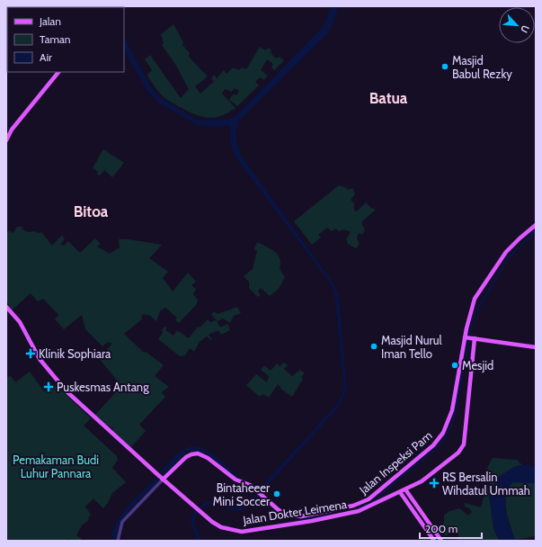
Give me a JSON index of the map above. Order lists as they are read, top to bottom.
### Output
{
  "streets": {
    "main road": ["Jalan Inspeksi Pam", "Jalan Dokter Leimena"]
  },
  "crossings": [
    ["Jalan Inspeksi Pam", "Jalan Dokter Leimena"]
  ],
  "districts": ["Batua", "Bitoa"],
  "parks": ["Pemakaman Budi Luhur Pannara"],
  "places": {
    "other": [
      "Masjid Babul Rezky",
      "Masjid Nurul Iman Tello",
      "Mesjid",
      "Bintaheeer Mini Soccer"
    ],
    "health": ["Klinik Sophiara", "Puskesmas Antang", "RS Bersalin Wihdatul Ummah"]
  },
  "legend": ["Jalan", "Taman", "Air"],
  "scale_bar": "200 m",
  "north": "bottom right"
}
